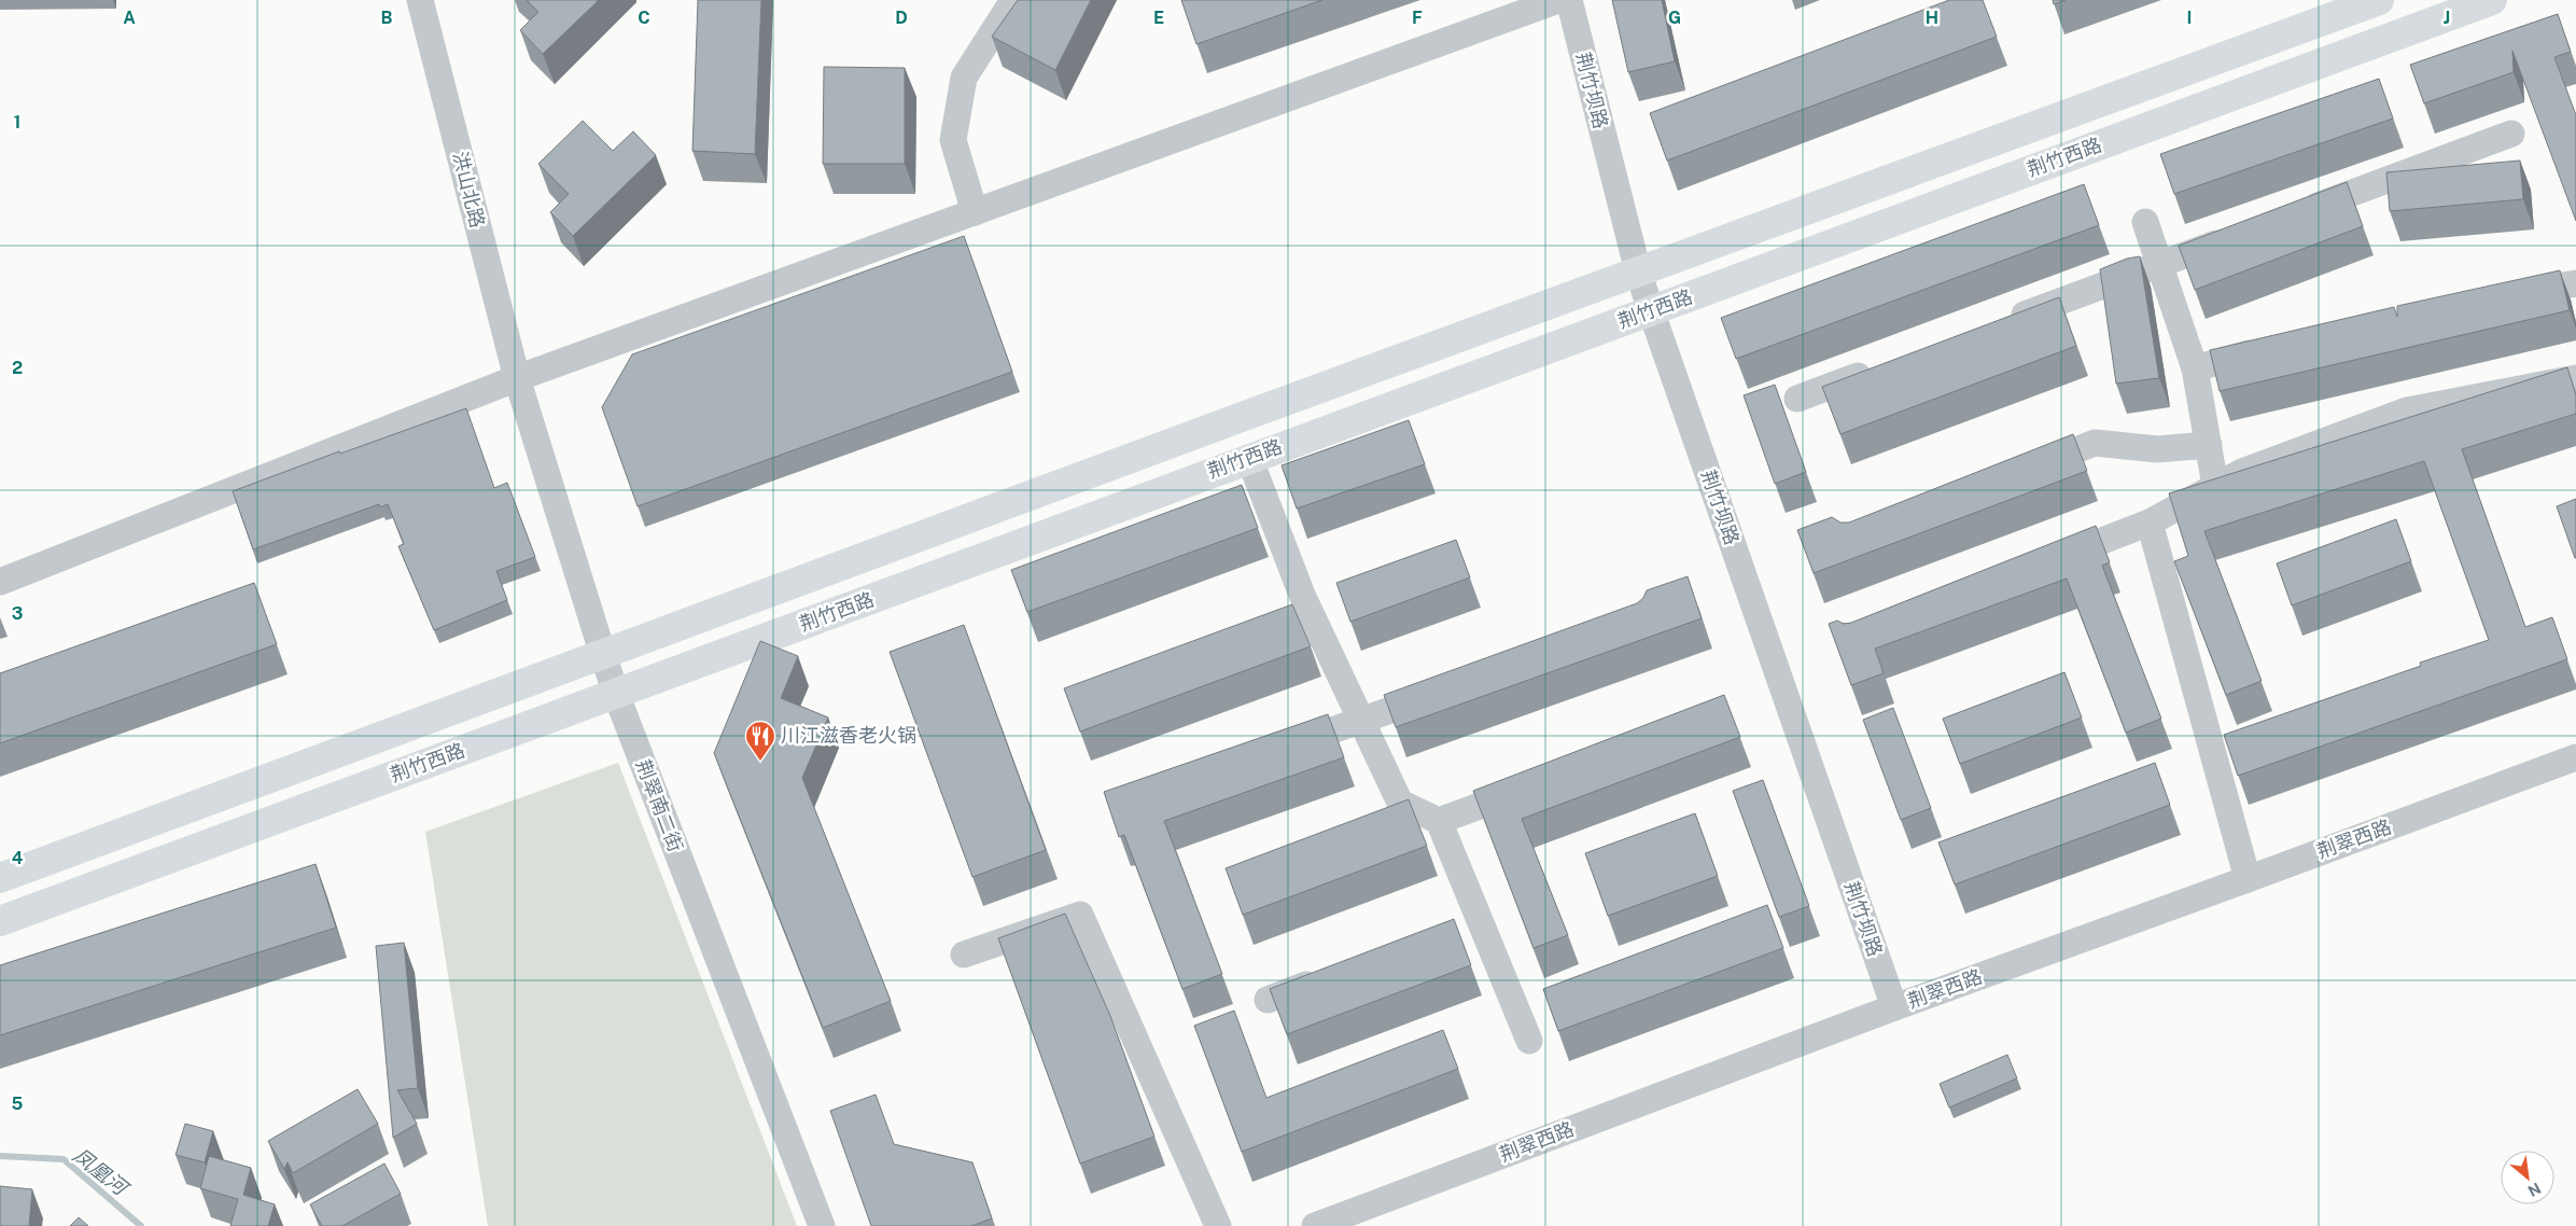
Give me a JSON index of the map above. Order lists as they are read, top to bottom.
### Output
{
  "streets": {
    "main road": ["荆竹西路"],
    "street": [
      "荆竹坝路",
      "洪山北路",
      "荆翠南二街",
      "荆翠西路"
    ]
  },
  "crossings": [
    ["荆竹坝路", "荆竹西路"],
    ["荆竹坝路", "荆翠西路"],
    ["荆竹西路", "荆翠南二街"],
    ["洪山北路", "荆翠南二街"]
  ],
  "water": ["凤凰河"],
  "places": {
    "restaurant": ["川江滋香老火锅"]
  },
  "north": "bottom right",
  "grid": {
    "columns": [
      "A",
      "B",
      "C",
      "D",
      "E",
      "F",
      "G",
      "H",
      "I",
      "J"
    ],
    "rows": [
      "1",
      "2",
      "3",
      "4",
      "5"
    ]
  }
}
